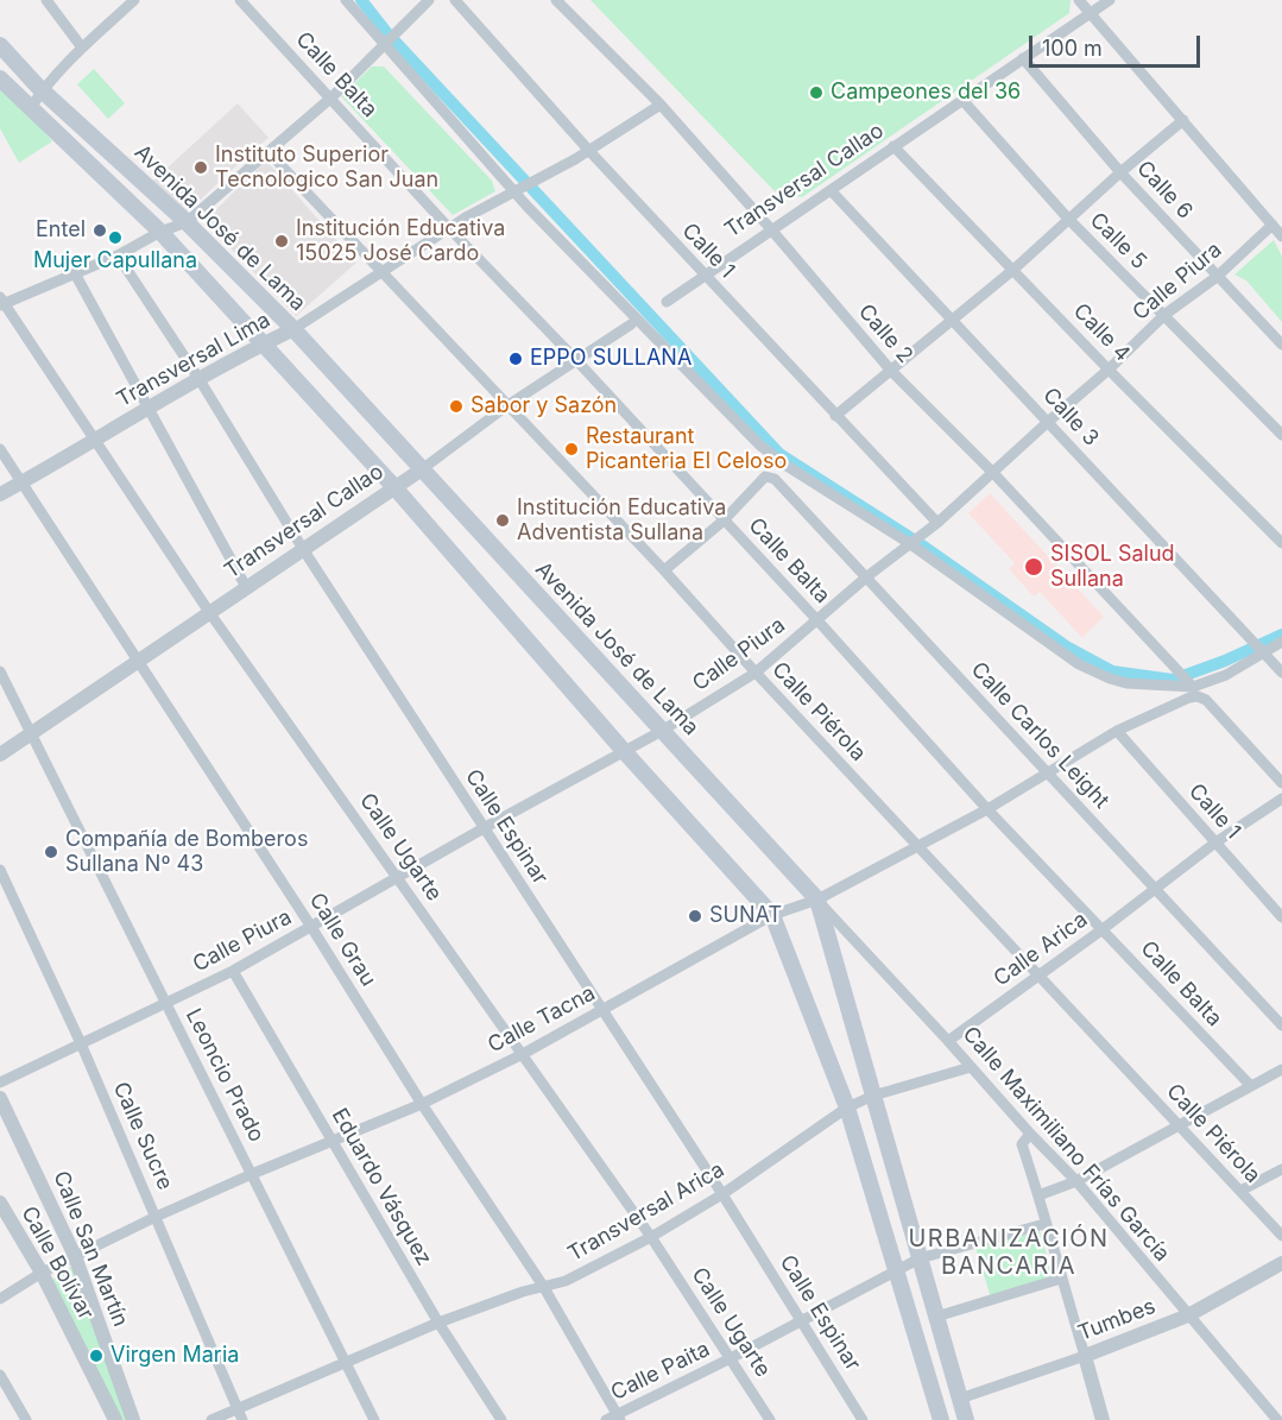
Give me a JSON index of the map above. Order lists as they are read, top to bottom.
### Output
{
  "streets": {
    "main road": ["Avenida José de Lama"],
    "street": [
      "Calle Balta",
      "Transversal Callao",
      "Calle 6",
      "Calle 5",
      "Calle 1",
      "Calle Piura",
      "Calle 4",
      "Calle 2",
      "Transversal Lima",
      "Calle 3",
      "Calle Piérola",
      "Calle Carlos Leight",
      "Calle Espinar",
      "Calle Ugarte",
      "Calle Grau",
      "Calle Arica",
      "Calle Tacna",
      "Leoncio Prado",
      "Calle Sucre",
      "Calle Maximiliano Frías García",
      "Eduardo Vásquez",
      "Transversal Arica",
      "Calle San Martín",
      "Calle Bolívar",
      "Tumbes",
      "Calle Paita"
    ]
  },
  "crossings": [
    ["Calle Balta", "Transversal Callao"],
    ["Calle Balta", "Calle Piura"],
    ["Calle Balta", "Transversal Lima"],
    ["Calle Balta", "Calle Carlos Leight"],
    ["Calle Balta", "Calle Arica"],
    ["Calle Balta", "Calle Tacna"],
    ["Transversal Callao", "Calle 6"],
    ["Transversal Callao", "Avenida José de Lama"],
    ["Transversal Callao", "Calle 5"],
    ["Transversal Callao", "Calle 1"],
    ["Transversal Callao", "Calle 4"],
    ["Transversal Callao", "Calle 2"],
    ["Transversal Callao", "Calle 3"],
    ["Transversal Callao", "Calle Piérola"],
    ["Transversal Callao", "Calle Espinar"],
    ["Transversal Callao", "Calle Ugarte"],
    ["Transversal Callao", "Calle Grau"],
    ["Transversal Callao", "Leoncio Prado"],
    ["Calle 6", "Calle Piura"],
    ["Avenida José de Lama", "Calle Piura"],
    ["Avenida José de Lama", "Transversal Lima"],
    ["Avenida José de Lama", "Calle Tacna"],
    ["Avenida José de Lama", "Calle Maximiliano Frías García"],
    ["Avenida José de Lama", "Transversal Arica"],
    ["Avenida José de Lama", "Tumbes"],
    ["Avenida José de Lama", "Calle Paita"],
    ["Calle 5", "Calle Piura"],
    ["Calle 1", "Calle Piura"],
    ["Calle 1", "Transversal Lima"],
    ["Calle 1", "Calle Arica"],
    ["Calle 1", "Calle Tacna"],
    ["Calle Piura", "Calle 4"],
    ["Calle Piura", "Calle 2"],
    ["Calle Piura", "Calle 3"],
    ["Calle Piura", "Calle Piérola"],
    ["Calle Piura", "Calle Carlos Leight"],
    ["Calle Piura", "Calle Espinar"],
    ["Calle Piura", "Calle Ugarte"],
    ["Calle Piura", "Calle Grau"],
    ["Calle Piura", "Leoncio Prado"],
    ["Calle Piura", "Calle Sucre"],
    ["Calle Piura", "Eduardo Vásquez"],
    ["Calle 2", "Transversal Lima"],
    ["Transversal Lima", "Calle Piérola"],
    ["Transversal Lima", "Calle Espinar"],
    ["Transversal Lima", "Calle Ugarte"],
    ["Transversal Lima", "Calle Grau"],
    ["Calle Piérola", "Calle Arica"],
    ["Calle Piérola", "Calle Tacna"],
    ["Calle Carlos Leight", "Calle Arica"],
    ["Calle Carlos Leight", "Calle Tacna"],
    ["Calle Espinar", "Calle Tacna"],
    ["Calle Espinar", "Transversal Arica"],
    ["Calle Espinar", "Calle Paita"],
    ["Calle Ugarte", "Calle Tacna"],
    ["Calle Ugarte", "Transversal Arica"],
    ["Calle Ugarte", "Calle Paita"],
    ["Calle Grau", "Calle Tacna"],
    ["Calle Grau", "Transversal Arica"],
    ["Calle Grau", "Calle Paita"],
    ["Calle Arica", "Calle Maximiliano Frías García"],
    ["Calle Tacna", "Leoncio Prado"],
    ["Calle Tacna", "Calle Sucre"],
    ["Calle Tacna", "Calle Maximiliano Frías García"],
    ["Calle Tacna", "Eduardo Vásquez"],
    ["Calle Tacna", "Calle San Martín"],
    ["Calle Tacna", "Calle Bolívar"],
    ["Leoncio Prado", "Transversal Arica"],
    ["Calle Sucre", "Transversal Arica"],
    ["Calle Maximiliano Frías García", "Transversal Arica"],
    ["Calle Maximiliano Frías García", "Tumbes"],
    ["Eduardo Vásquez", "Transversal Arica"]
  ],
  "districts": ["URBANIZACIÓN BANCARIA"],
  "places": [
    "Campeones del 36",
    "Instituto Superior Tecnologico San Juan",
    "Entel",
    "Mujer Capullana",
    "Institución Educativa 15025 José Cardo",
    "EPPO SULLANA",
    "Sabor y Sazón",
    "Restaurant Picanteria El Celoso",
    "Institución Educativa Adventista Sullana",
    "SISOL Salud Sullana",
    "Compañía de Bomberos Sullana Nº 43",
    "SUNAT",
    "Virgen Maria"
  ],
  "scale_bar": "100 m"
}
